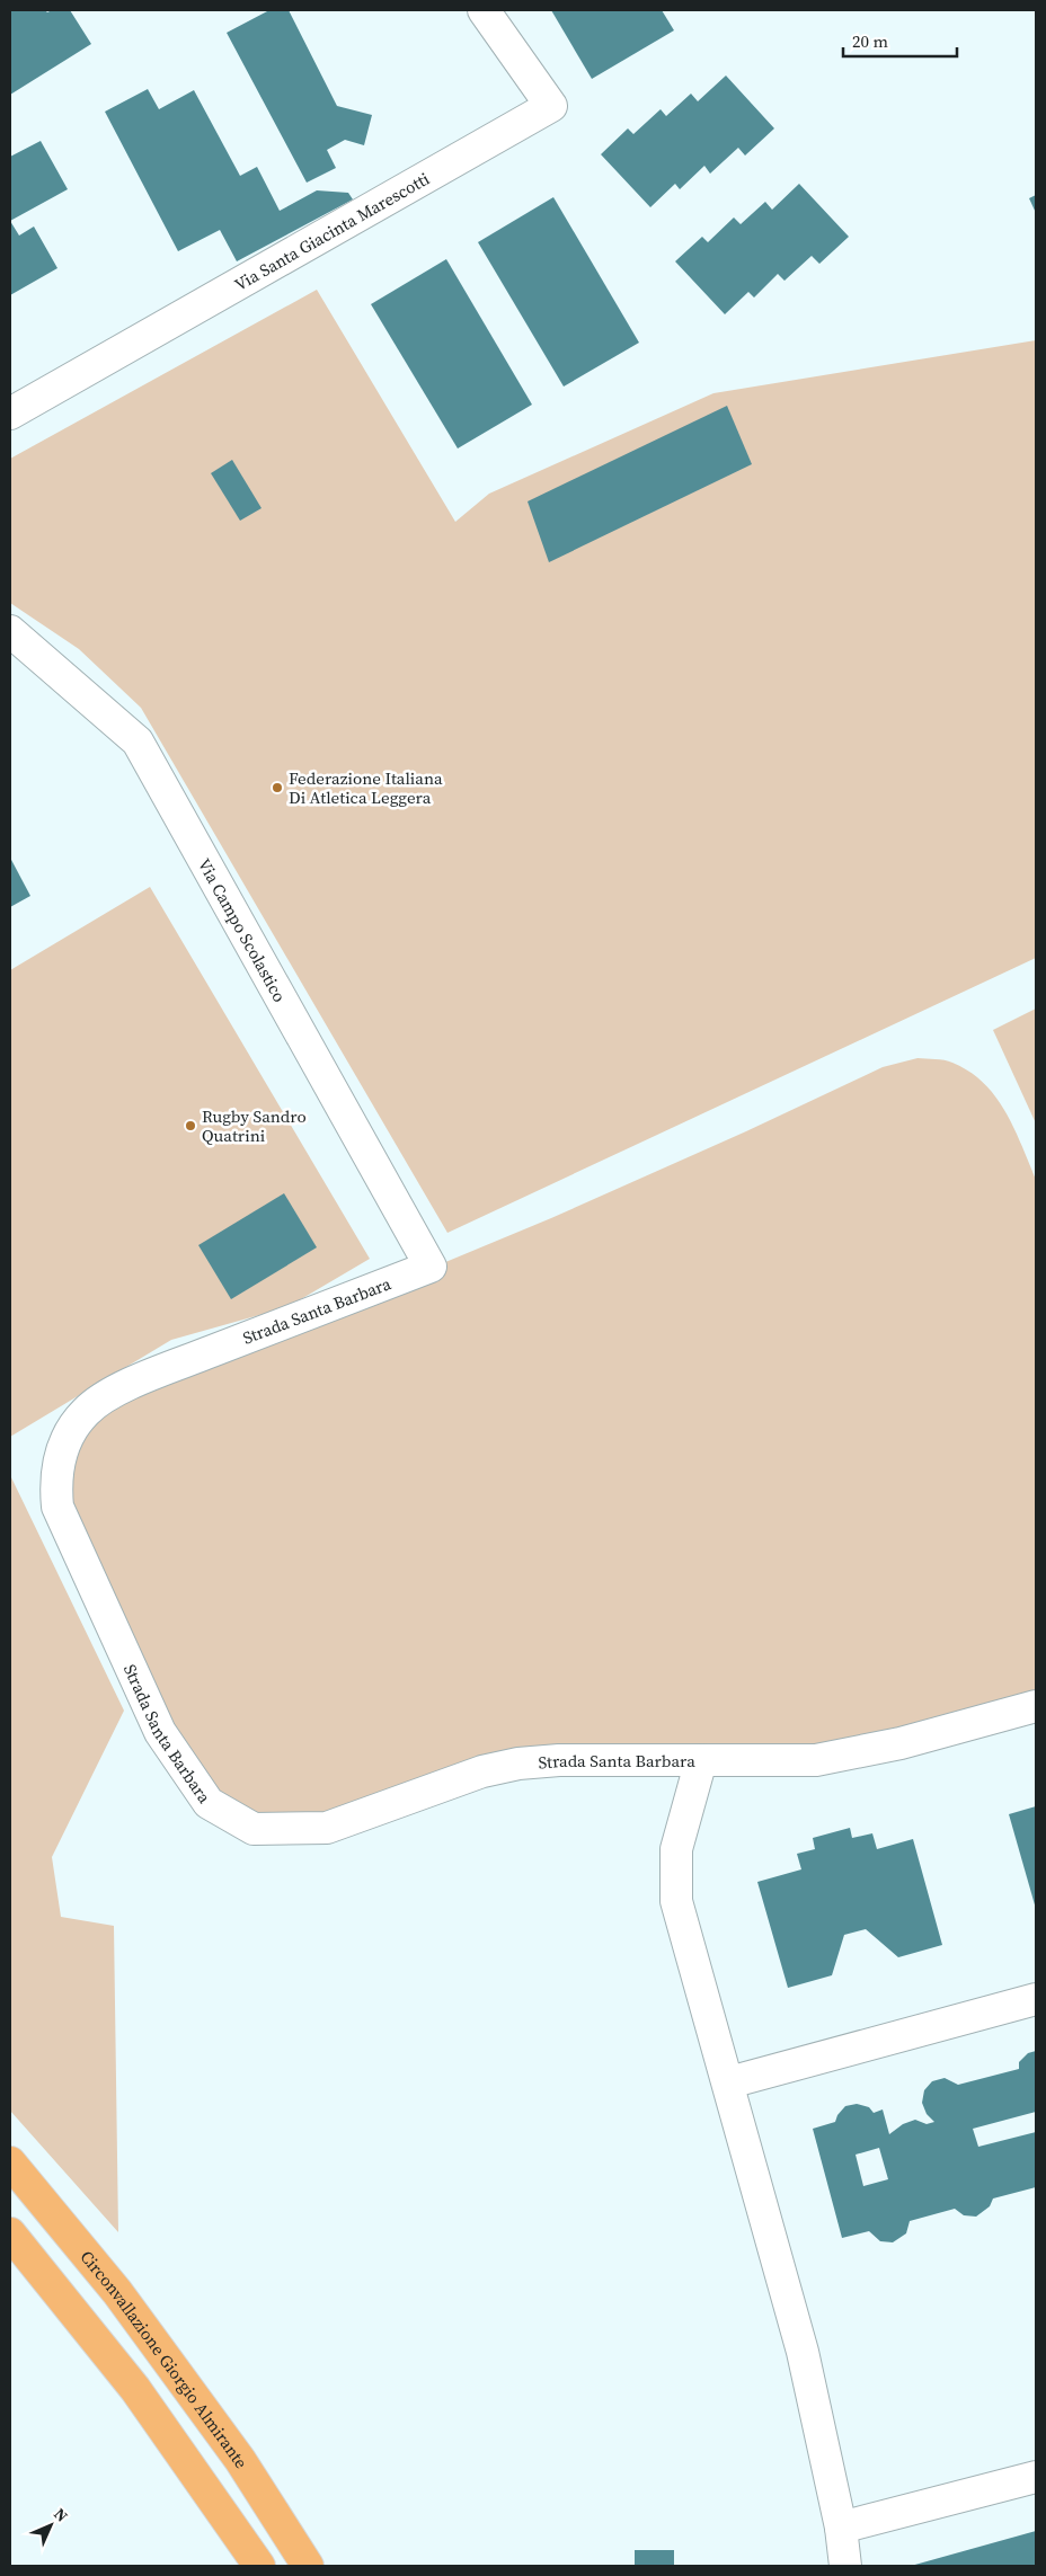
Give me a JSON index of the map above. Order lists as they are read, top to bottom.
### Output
{
  "streets": {
    "highway": ["Circonvallazione Giorgio Almirante"],
    "street": ["Via Santa Giacinta Marescotti", "Via Campo Scolastico", "Strada Santa Barbara"]
  },
  "crossings": [
    ["Via Campo Scolastico", "Strada Santa Barbara"]
  ],
  "places": ["Federazione Italiana Di Atletica Leggera", "Rugby Sandro Quatrini"],
  "scale_bar": "20 m",
  "north": "top right"
}
